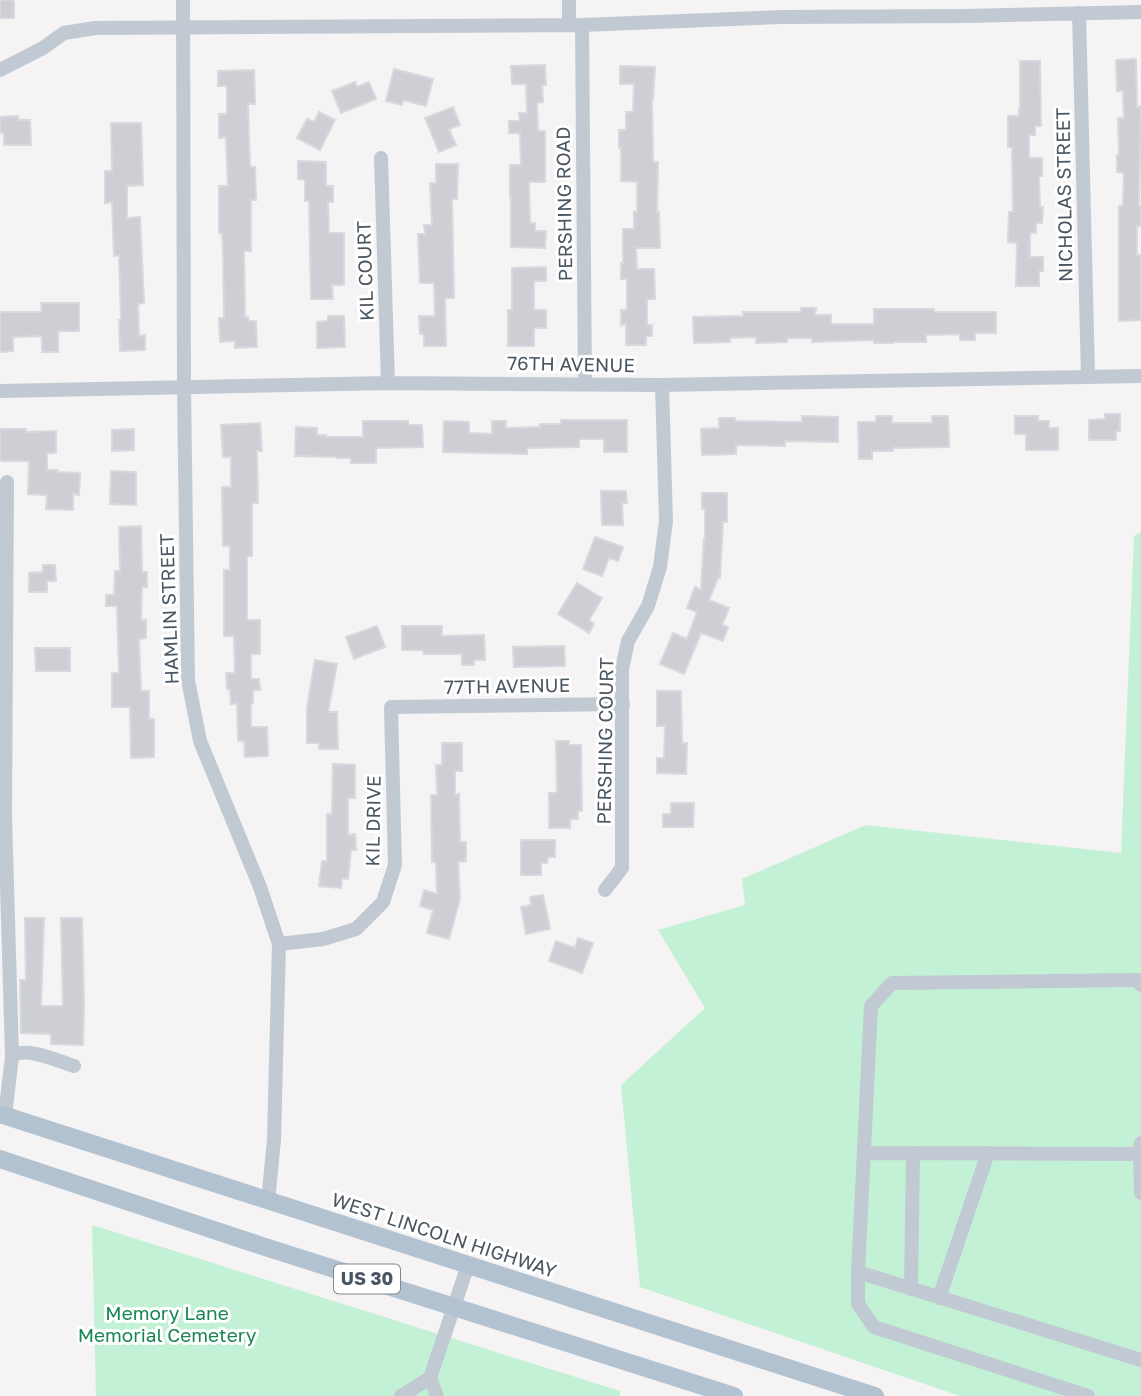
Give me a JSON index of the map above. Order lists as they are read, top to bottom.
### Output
{
  "streets": {
    "main road": ["WEST LINCOLN HIGHWAY", "US 30"],
    "street": [
      "NICHOLAS STREET",
      "PERSHING ROAD",
      "KIL COURT",
      "76TH AVENUE",
      "HAMLIN STREET",
      "77TH AVENUE",
      "PERSHING COURT",
      "KIL DRIVE"
    ]
  },
  "crossings": [
    ["NICHOLAS STREET", "76TH AVENUE"],
    ["PERSHING ROAD", "76TH AVENUE"],
    ["KIL COURT", "76TH AVENUE"],
    ["76TH AVENUE", "HAMLIN STREET"],
    ["76TH AVENUE", "PERSHING COURT"],
    ["HAMLIN STREET", "KIL DRIVE"],
    ["HAMLIN STREET", "WEST LINCOLN HIGHWAY"],
    ["77TH AVENUE", "PERSHING COURT"],
    ["77TH AVENUE", "KIL DRIVE"]
  ],
  "parks": ["Memory Lane Memorial Cemetery"]
}
